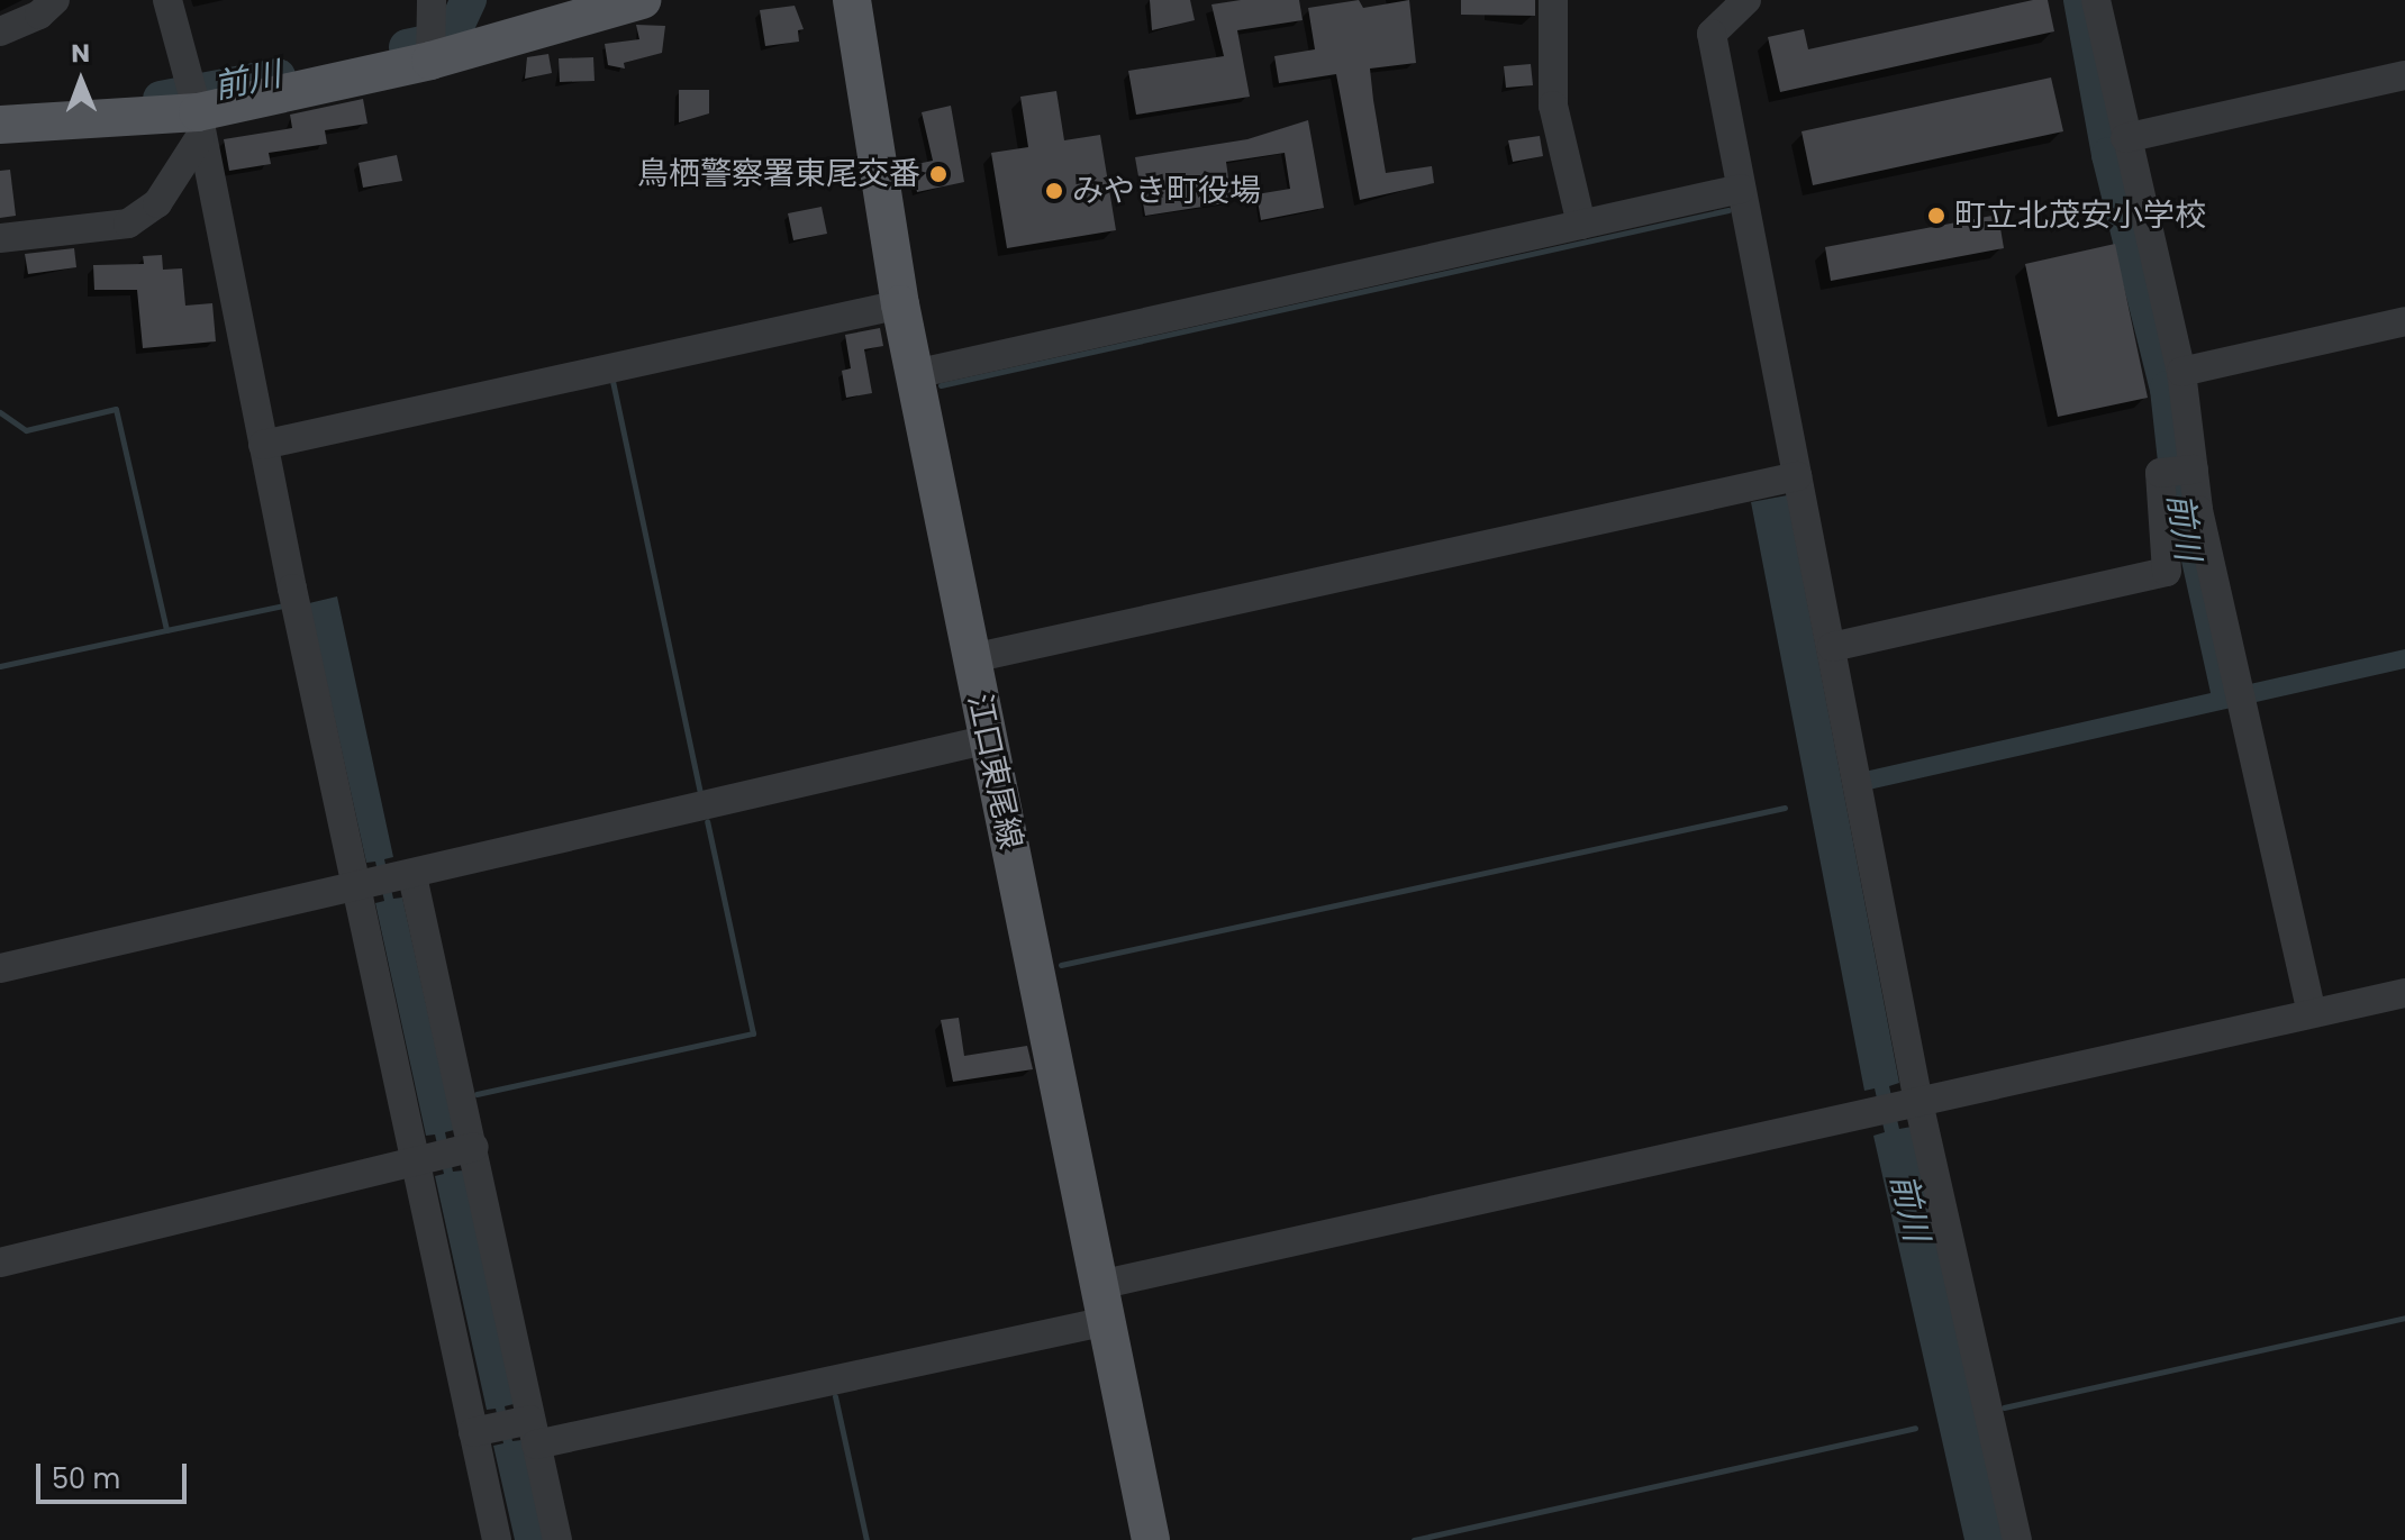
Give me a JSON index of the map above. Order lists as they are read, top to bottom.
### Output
{
  "streets": {
    "main road": ["江口東尾線"]
  },
  "water": ["前川"],
  "places": ["鳥栖警察署東尾交番", "みやき町役場", "町立北茂安小学校"],
  "scale_bar": "50 m",
  "north": "top"
}
